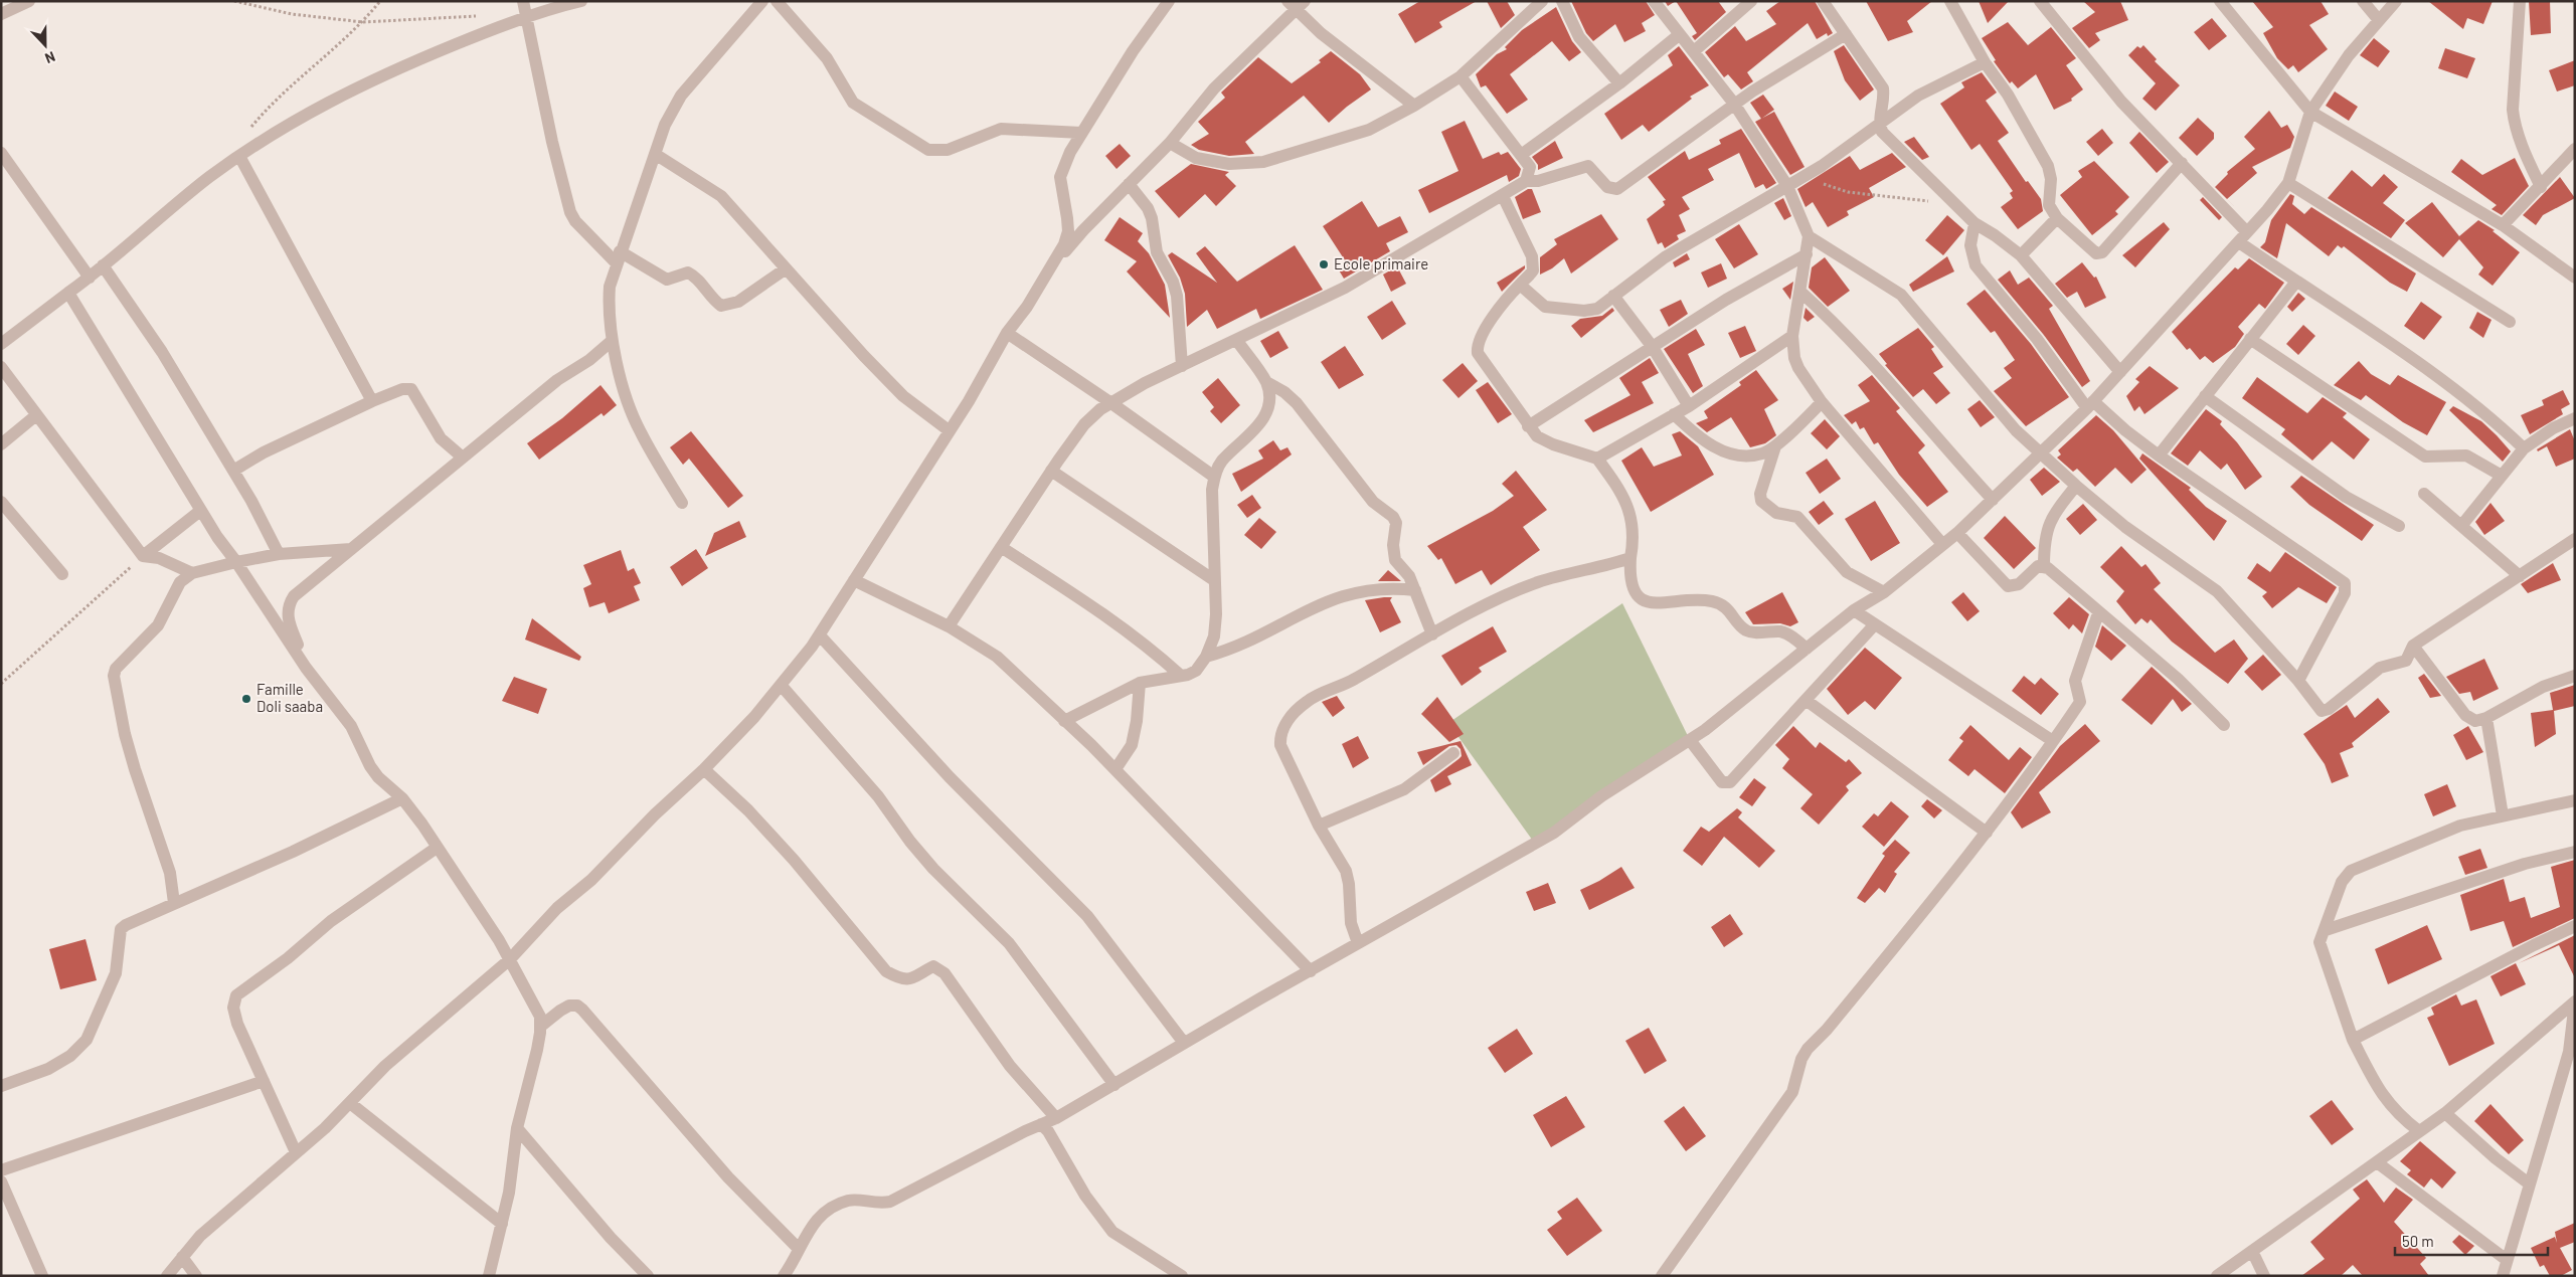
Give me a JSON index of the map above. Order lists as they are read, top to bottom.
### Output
{
  "places": ["Ecole primaire", "Famille Doli saaba"],
  "scale_bar": "50 m",
  "north": "bottom"
}
